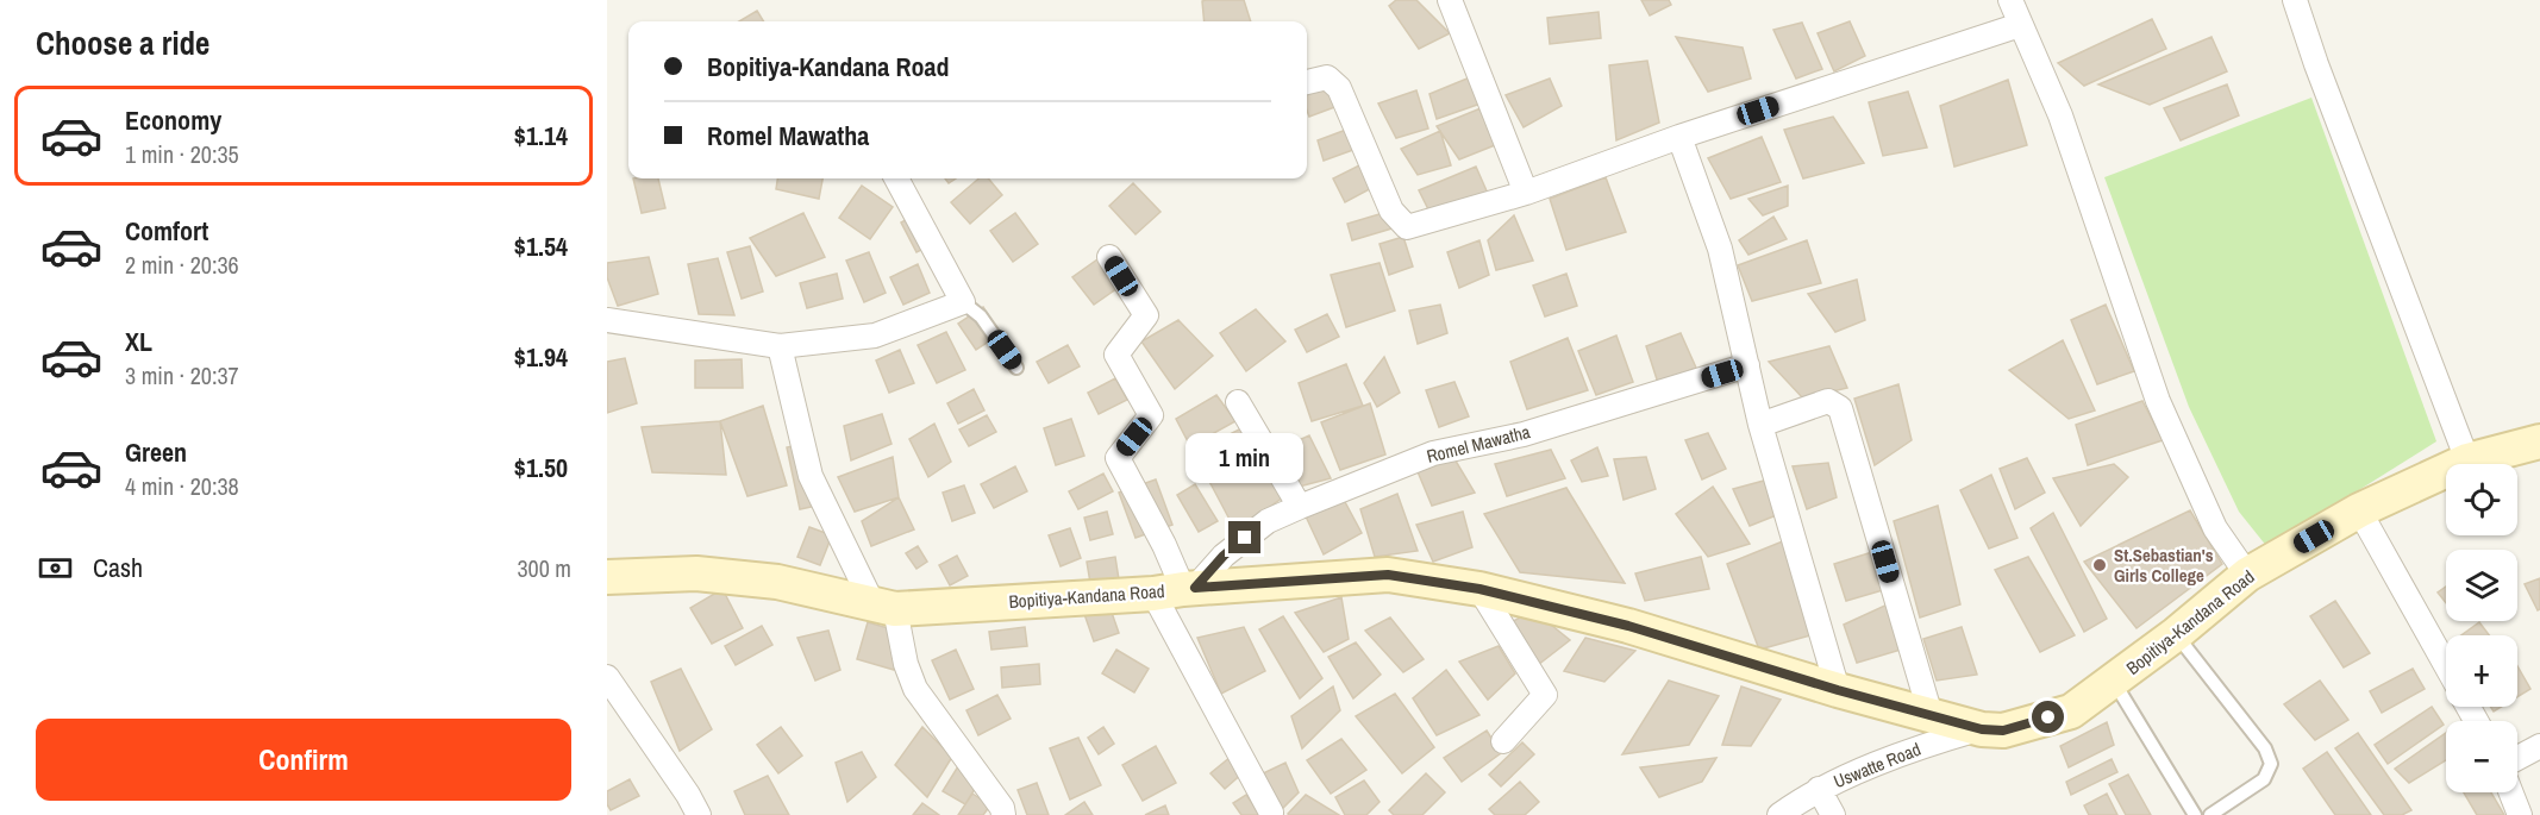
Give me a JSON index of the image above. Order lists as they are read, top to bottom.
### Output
{
  "streets": {
    "street": ["Romel Mawatha", "Bopitiya-Kandana Road", "Uswatte Road"]
  },
  "crossings": [
    ["Romel Mawatha", "Bopitiya-Kandana Road"],
    ["Bopitiya-Kandana Road", "Uswatte Road"]
  ],
  "places": ["St.Sebastian's Girls College"],
  "page": {
    "heading": "Choose a ride",
    "banner": ["Bopitiya-Kandana Road", "Romel Mawatha"],
    "list": [
      {
        "name": "Economy",
        "note": "1 min · 20:35",
        "value": "$1.14"
      },
      {
        "name": "Comfort",
        "note": "2 min · 20:36",
        "value": "$1.54"
      },
      {
        "name": "XL",
        "note": "3 min · 20:37",
        "value": "$1.94"
      },
      {
        "name": "Green",
        "note": "4 min · 20:38",
        "value": "$1.50"
      }
    ],
    "bubble": "1 min",
    "map_buttons": ["+", "−"],
    "pay": ["Cash", "300 m"],
    "buttons": "Confirm"
  }
}
